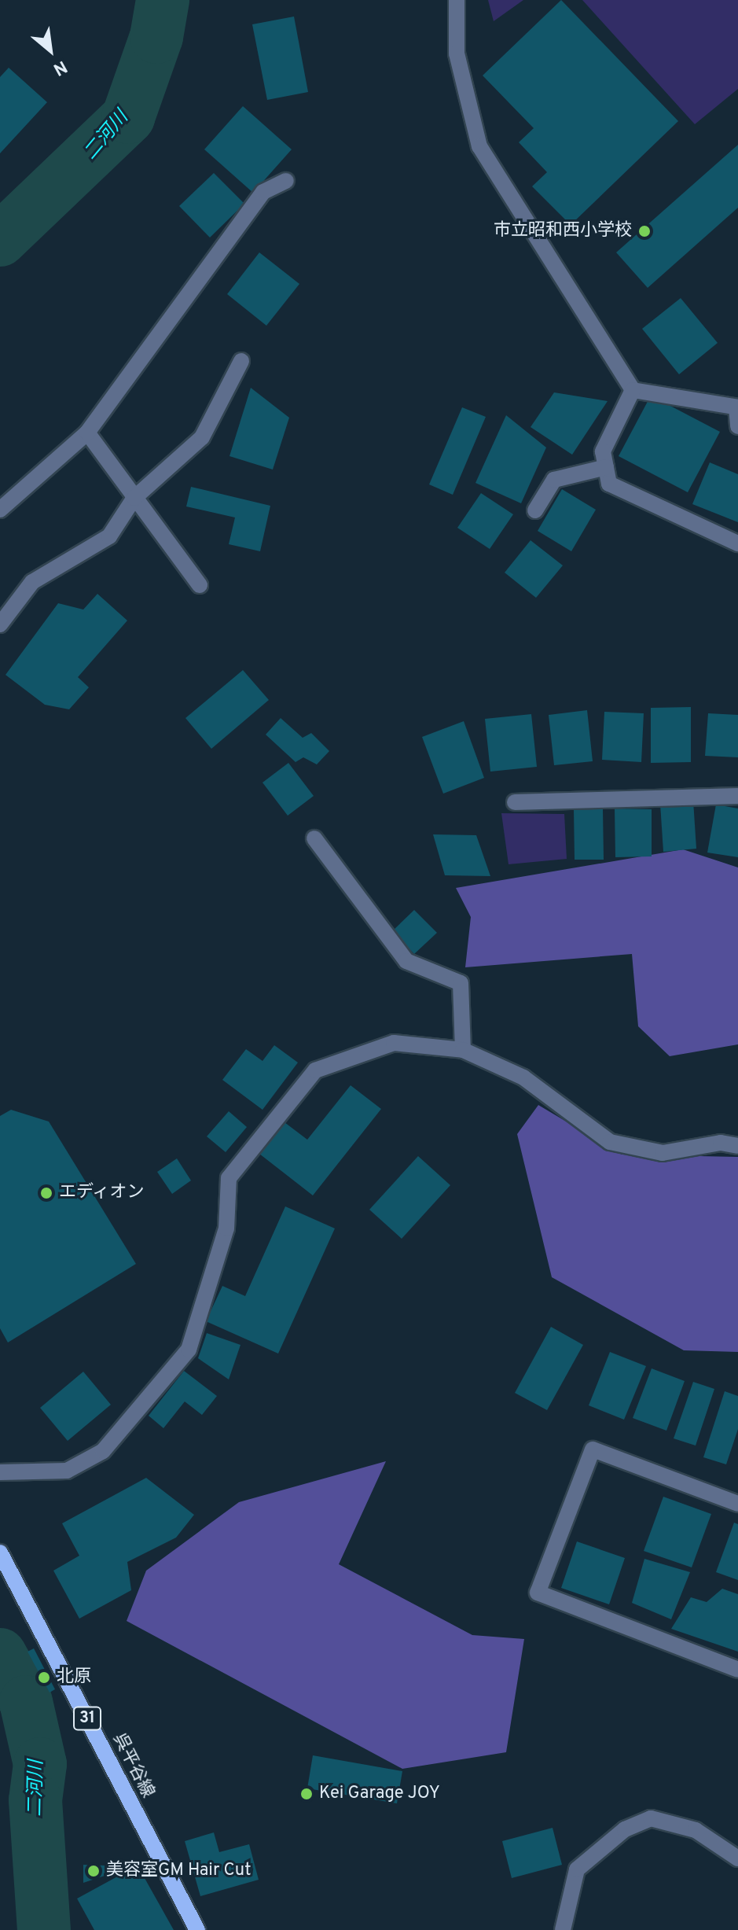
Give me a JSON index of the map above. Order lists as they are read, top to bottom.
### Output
{
  "streets": {
    "main road": ["31", "呉平谷線"]
  },
  "water": ["二河川"],
  "places": [
    "市立昭和西小学校",
    "エディオン",
    "北原",
    "Kei Garage JOY",
    "美容室GM Hair Cut"
  ],
  "north": "bottom right"
}
